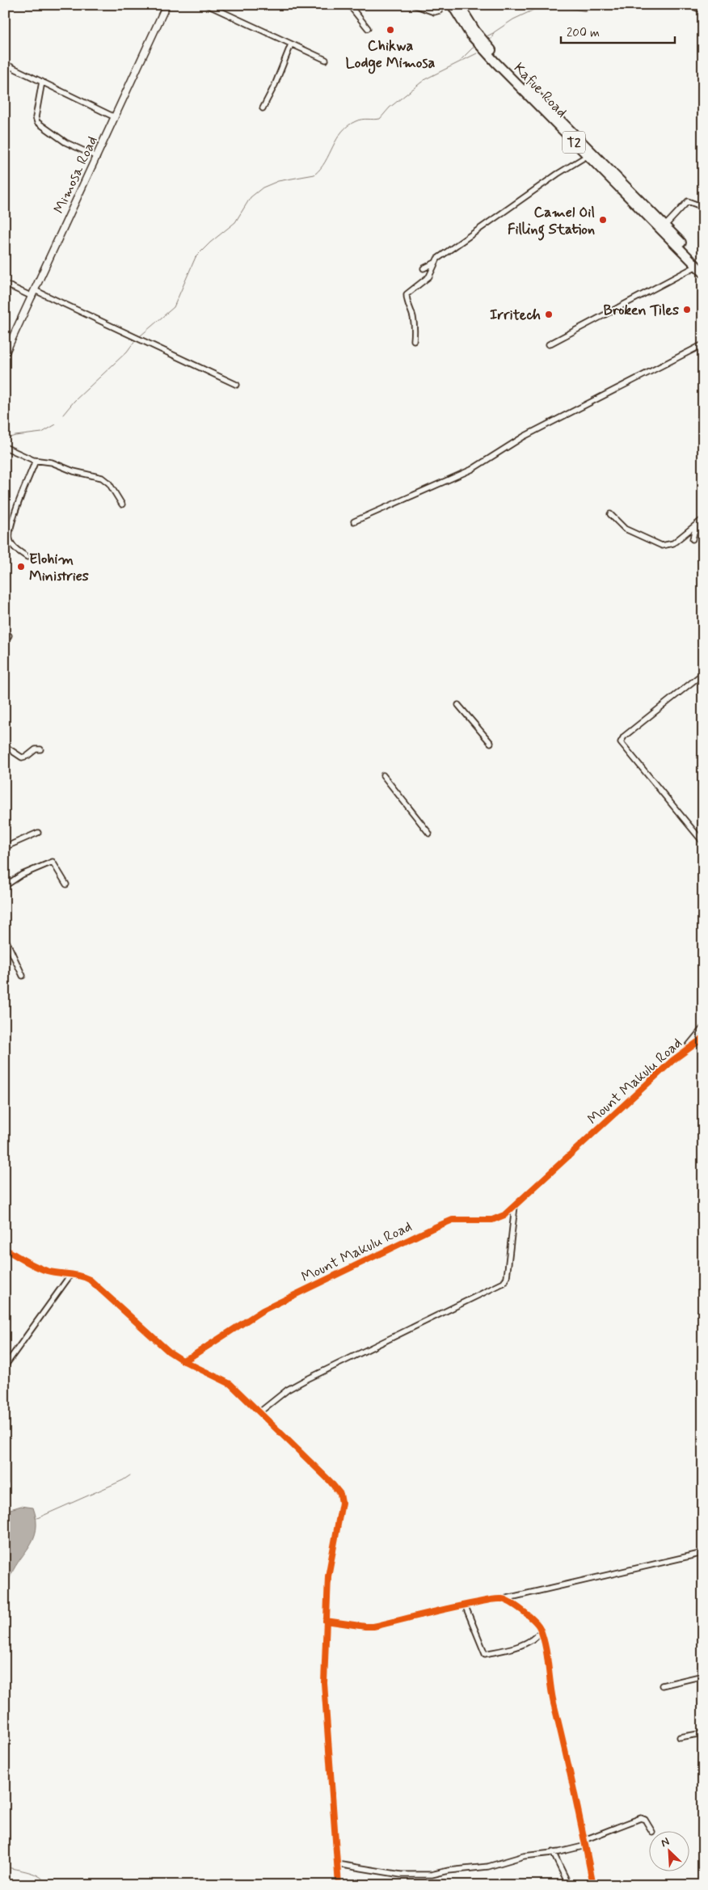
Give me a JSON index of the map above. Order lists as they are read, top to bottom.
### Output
{
  "streets": {
    "highway": ["Kafue Road", "T2"],
    "street": ["Mimosa Road", "Mount Makulu Road"]
  },
  "places": [
    "Chikwa Lodge Mimosa",
    "Camel Oil Filling Station",
    "Broken Tiles",
    "Irritech",
    "Elohim Ministries"
  ],
  "scale_bar": "200 m",
  "north": "top left"
}
